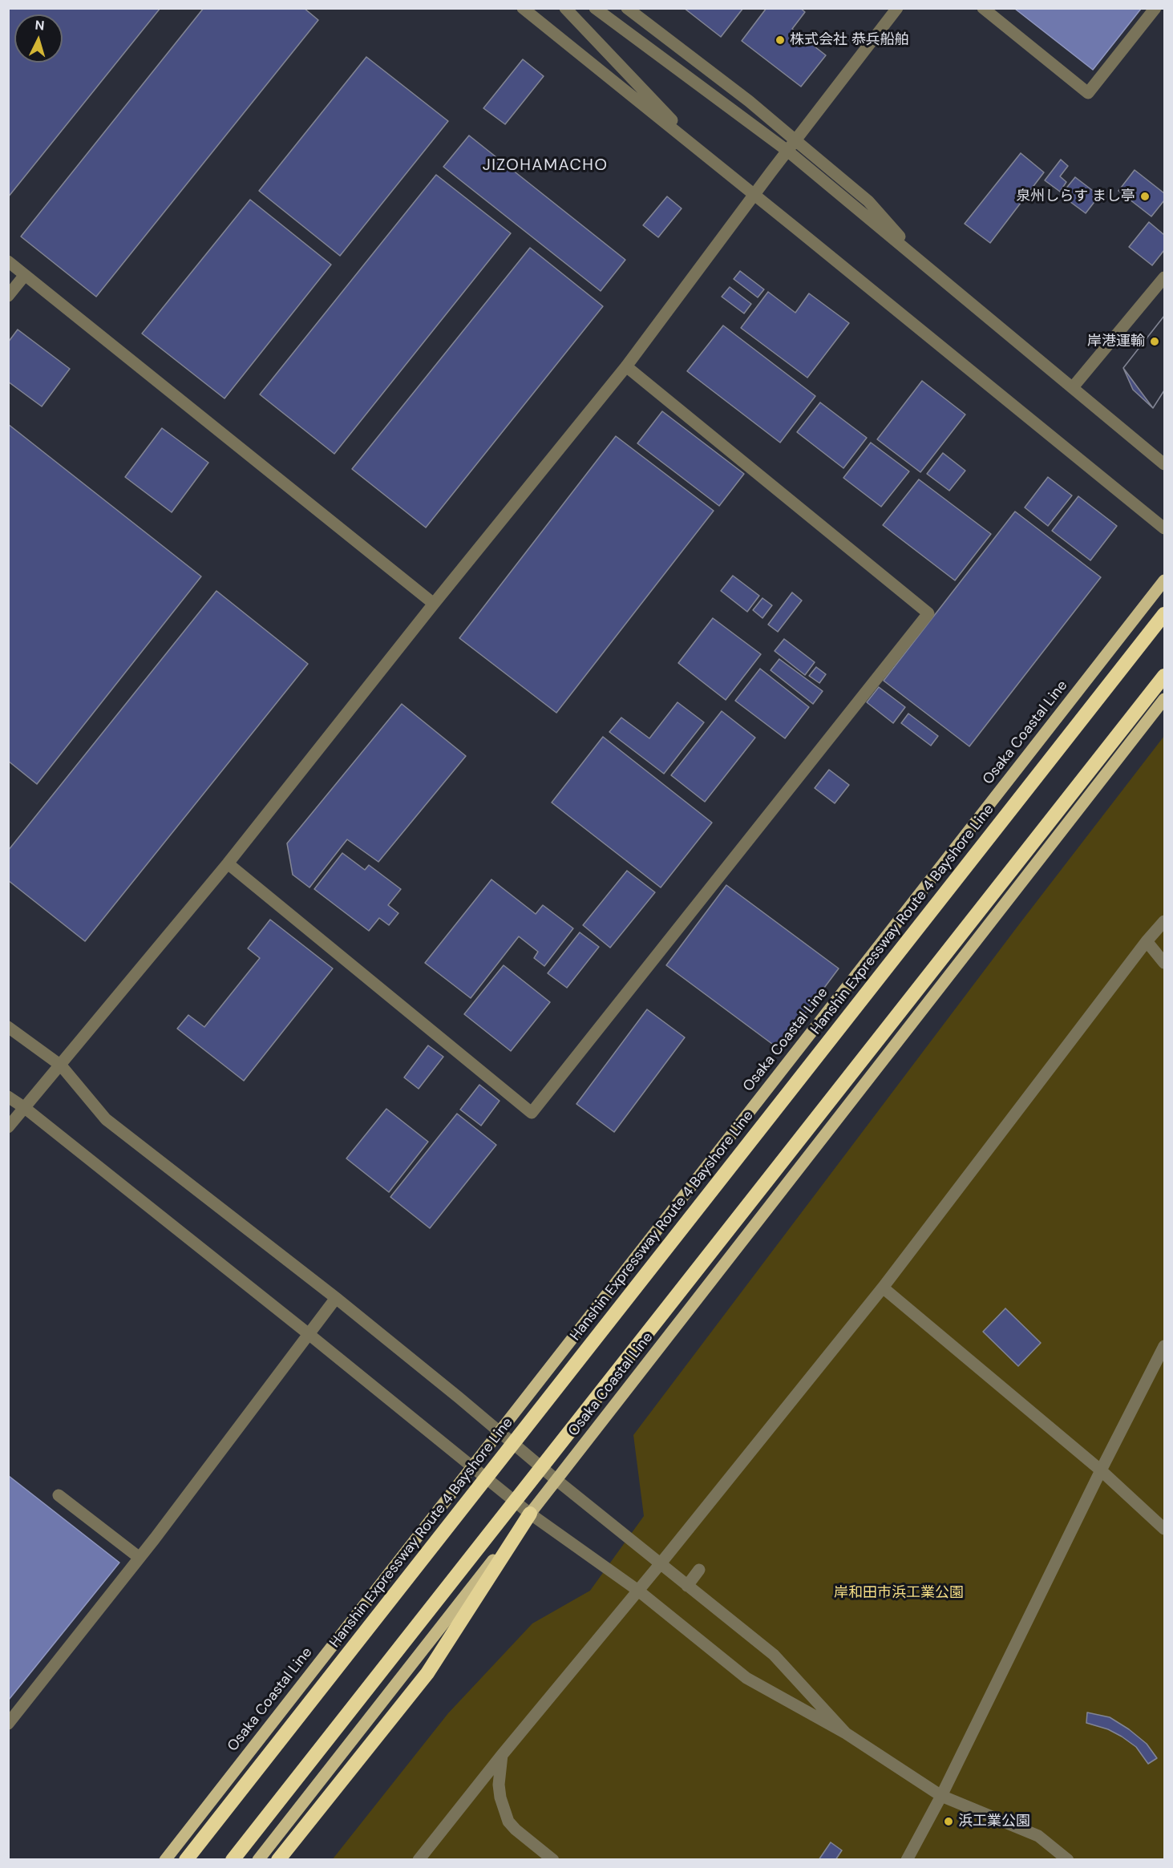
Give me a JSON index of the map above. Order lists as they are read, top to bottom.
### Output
{
  "streets": {
    "highway": ["Hanshin Expressway Route 4 Bayshore Line"],
    "main road": ["Osaka Coastal Line"]
  },
  "districts": ["JIZOHAMACHO"],
  "parks": ["岸和田市浜工業公園"],
  "places": [
    "株式会社 恭兵船舶",
    "泉州しらす まし亭",
    "岸港運輸",
    "浜工業公園"
  ],
  "north": "top"
}
